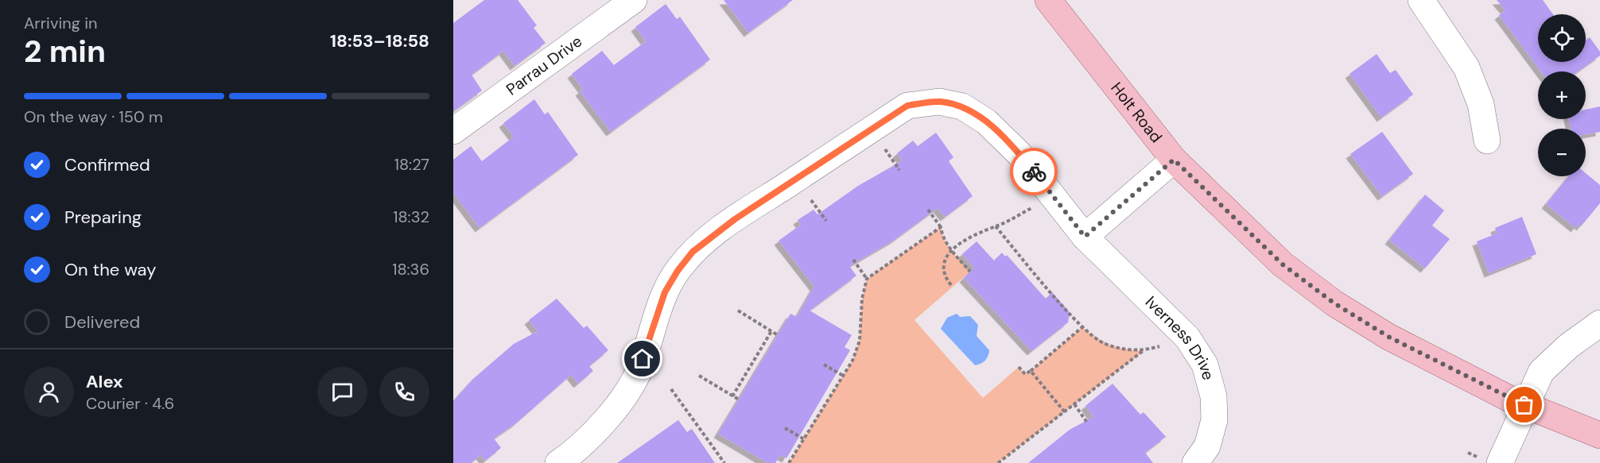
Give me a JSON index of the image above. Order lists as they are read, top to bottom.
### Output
{
  "streets": {
    "main road": ["Holt Road"],
    "street": ["Parrau Drive", "Iverness Drive"]
  },
  "page": {
    "heading": ["2 min", "Arriving in", "18:53–18:58"],
    "panel": ["Alex", "Courier · 4.6"],
    "map_buttons": ["+", "−"],
    "bar": "On the way · 150 m",
    "list": [
      ["Confirmed", "18:27"],
      ["Preparing", "18:32"],
      ["On the way", "18:36"],
      "Delivered"
    ]
  }
}
